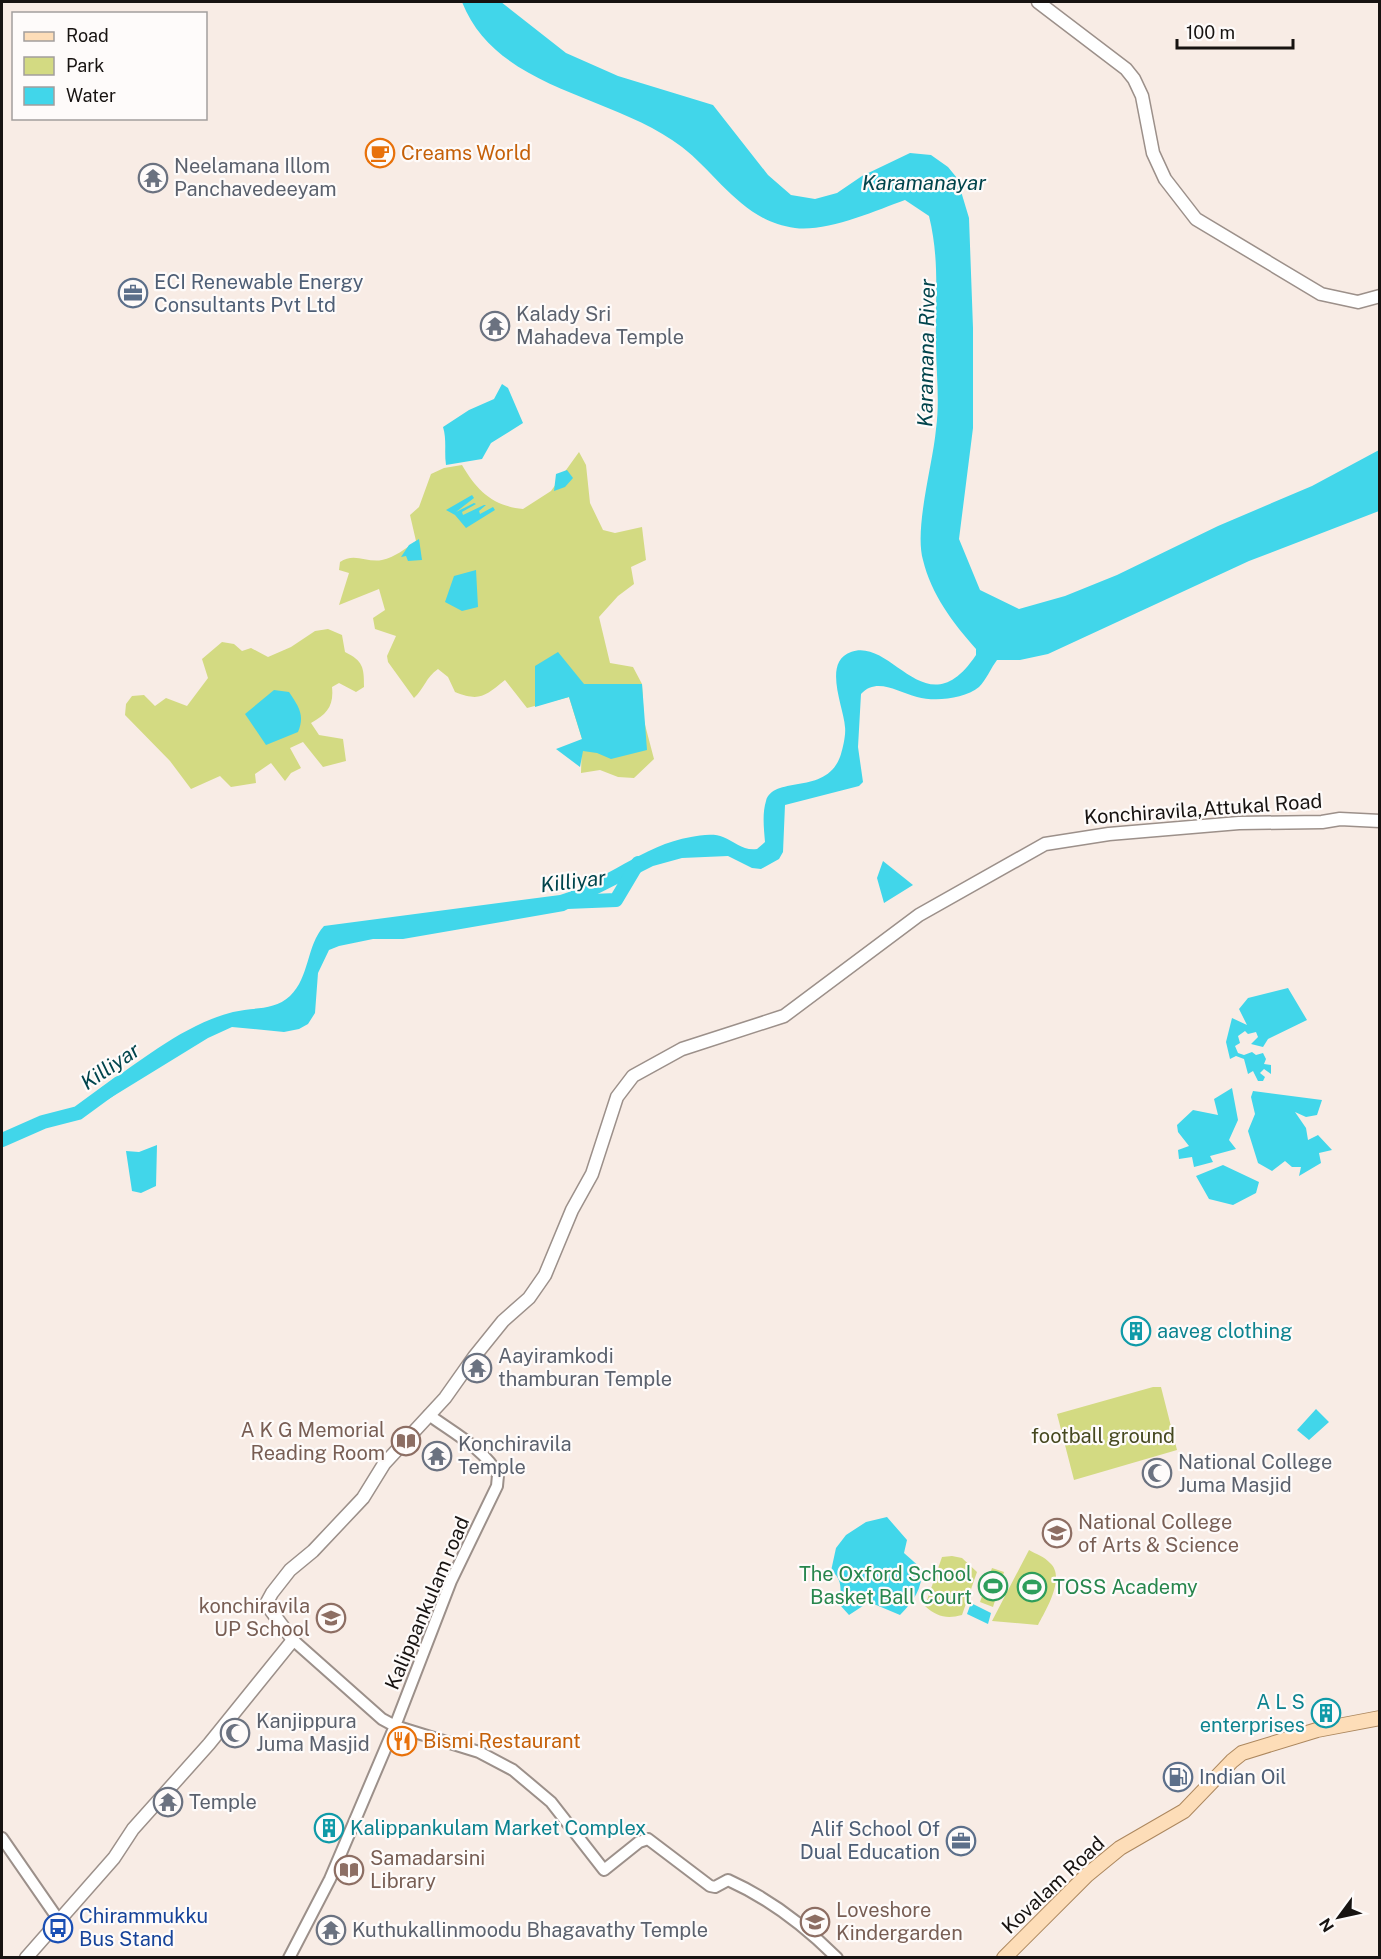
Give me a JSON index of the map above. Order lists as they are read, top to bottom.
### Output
{
  "streets": {
    "main road": ["Konchiravila,Attukal Road", "Kovalam Road"],
    "street": ["Kalippankulam road"]
  },
  "crossings": [
    ["Konchiravila,Attukal Road", "Kalippankulam road"]
  ],
  "water": ["Karamanayar", "Karamana River", "Killiyar"],
  "parks": ["football ground"],
  "places": {
    "cafe": ["Creams World"],
    "temple": [
      "Neelamana Illom Panchavedeeyam",
      "Kalady Sri Mahadeva Temple",
      "Aayiramkodi thamburan Temple",
      "Konchiravila Temple",
      "Temple",
      "Kuthukallinmoodu Bhagavathy Temple"
    ],
    "office": ["ECI Renewable Energy Consultants Pvt Ltd", "Alif School Of Dual Education"],
    "building": ["aaveg clothing", "A L S enterprises", "Kalippankulam Market Complex"],
    "library": ["A K G Memorial Reading Room", "Samadarsini Library"],
    "mosque": ["National College Juma Masjid", "Kanjippura Juma Masjid"],
    "school or university": ["National College of Arts & Science", "konchiravila UP School", "Loveshore Kindergarden"],
    "sports": ["The Oxford School Basket Ball Court", "TOSS Academy"],
    "restaurant": ["Bismi Restaurant"],
    "fuel station": ["Indian Oil"],
    "bus stop": ["Chirammukku Bus Stand"]
  },
  "legend": ["Road", "Park", "Water"],
  "scale_bar": "100 m",
  "north": "bottom left"
}
